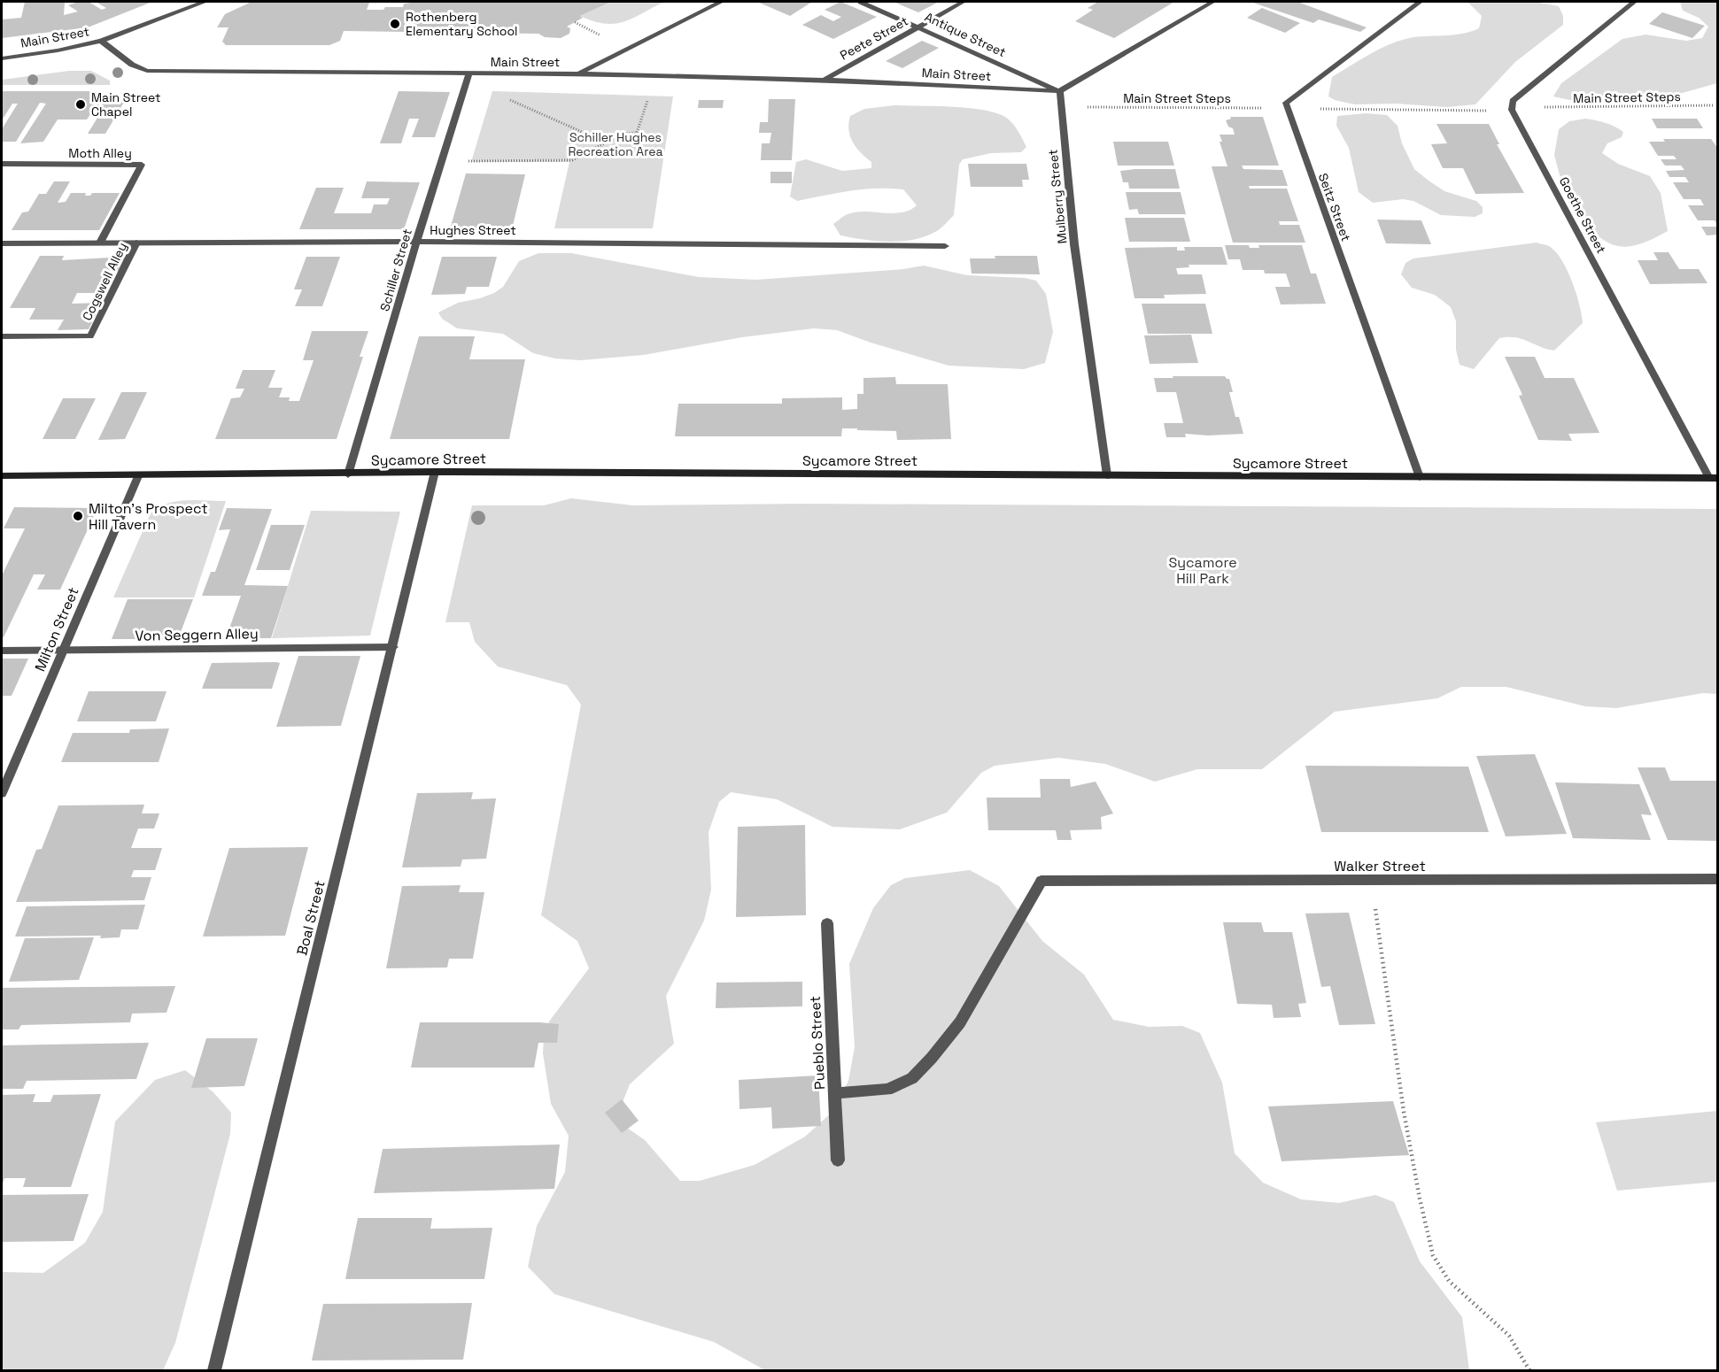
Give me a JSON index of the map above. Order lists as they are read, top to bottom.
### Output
{
  "streets": {
    "main road": ["Sycamore Street"],
    "street": [
      "Antique Street",
      "Main Street",
      "Peete Street",
      "Moth Alley",
      "Mulberry Street",
      "Seitz Street",
      "Goethe Street",
      "Hughes Street",
      "Schiller Street",
      "Cogswell Alley",
      "Milton Street",
      "Von Seggern Alley",
      "Walker Street",
      "Boal Street",
      "Pueblo Street"
    ],
    "path": ["Main Street Steps"]
  },
  "crossings": [
    ["Antique Street", "Main Street"],
    ["Antique Street", "Peete Street"],
    ["Antique Street", "Mulberry Street"],
    ["Main Street", "Peete Street"],
    ["Main Street", "Mulberry Street"],
    ["Main Street", "Schiller Street"],
    ["Moth Alley", "Hughes Street"],
    ["Mulberry Street", "Sycamore Street"],
    ["Seitz Street", "Sycamore Street"],
    ["Goethe Street", "Sycamore Street"],
    ["Hughes Street", "Schiller Street"],
    ["Hughes Street", "Cogswell Alley"],
    ["Schiller Street", "Sycamore Street"],
    ["Sycamore Street", "Milton Street"],
    ["Sycamore Street", "Boal Street"],
    ["Milton Street", "Von Seggern Alley"],
    ["Von Seggern Alley", "Boal Street"],
    ["Walker Street", "Pueblo Street"]
  ],
  "parks": ["Schiller Hughes Recreation Area", "Sycamore Hill Park"],
  "places": ["Rothenberg Elementary School", "Main Street Chapel", "Milton's Prospect Hill Tavern"]
}
